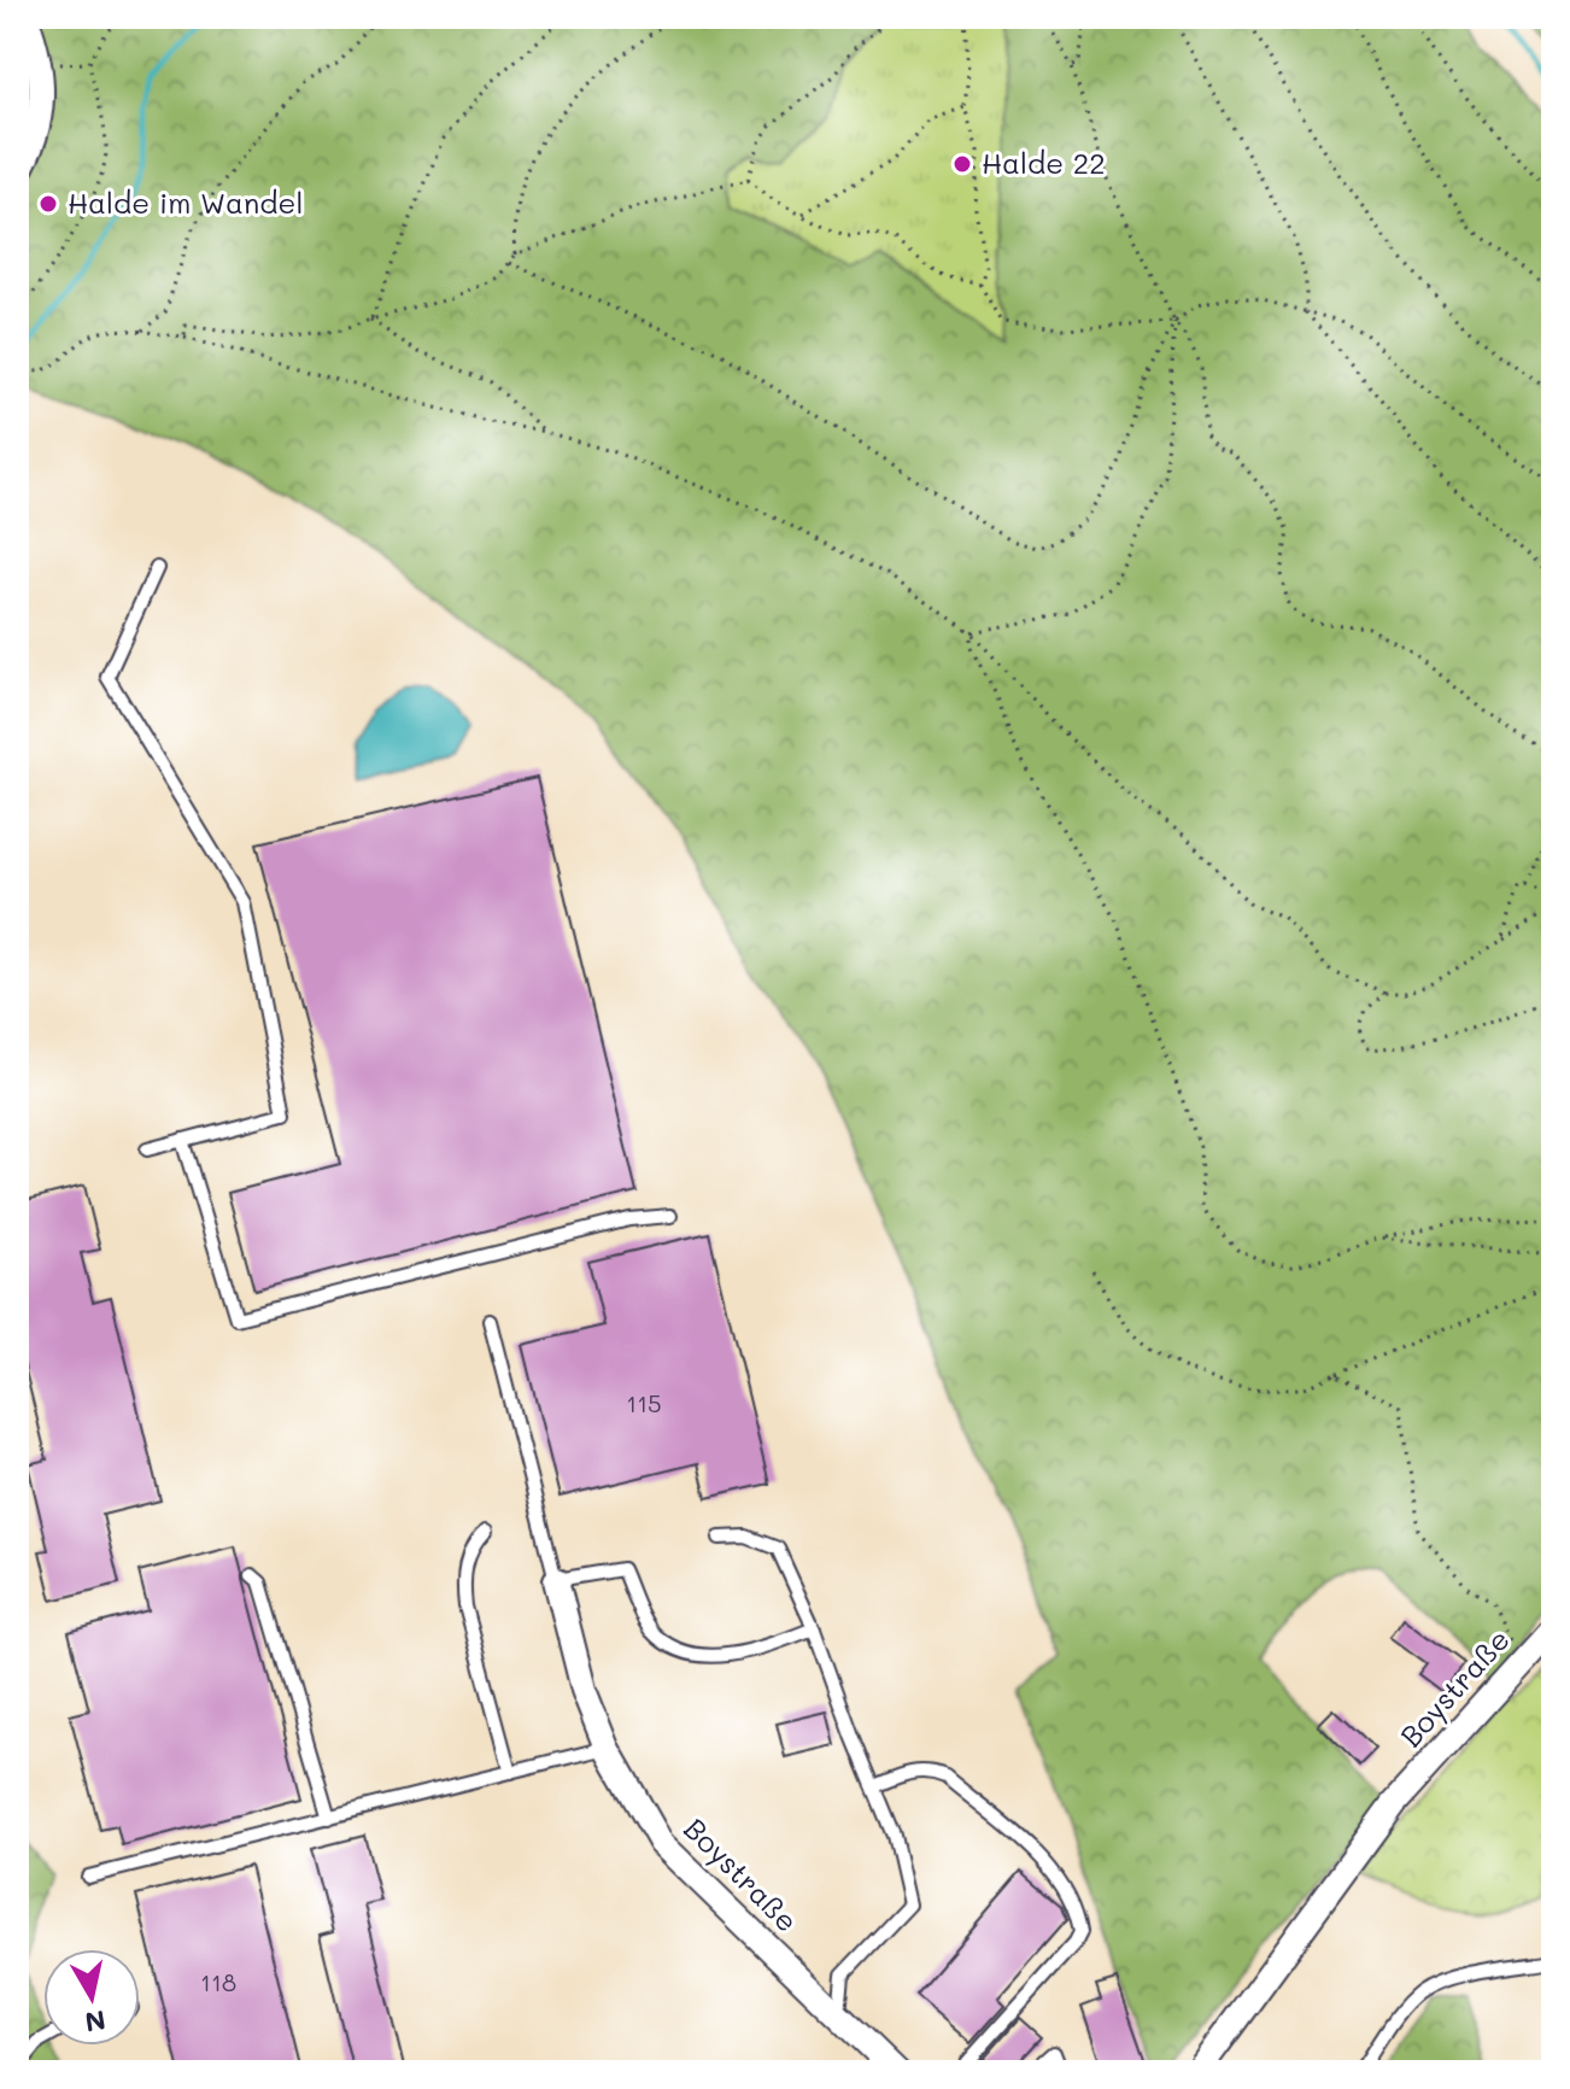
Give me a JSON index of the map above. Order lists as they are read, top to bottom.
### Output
{
  "streets": {
    "street": ["Boystraße"]
  },
  "places": ["Halde 22", "Halde im Wandel"],
  "house_numbers": ["115", "118"],
  "north": "bottom"
}
